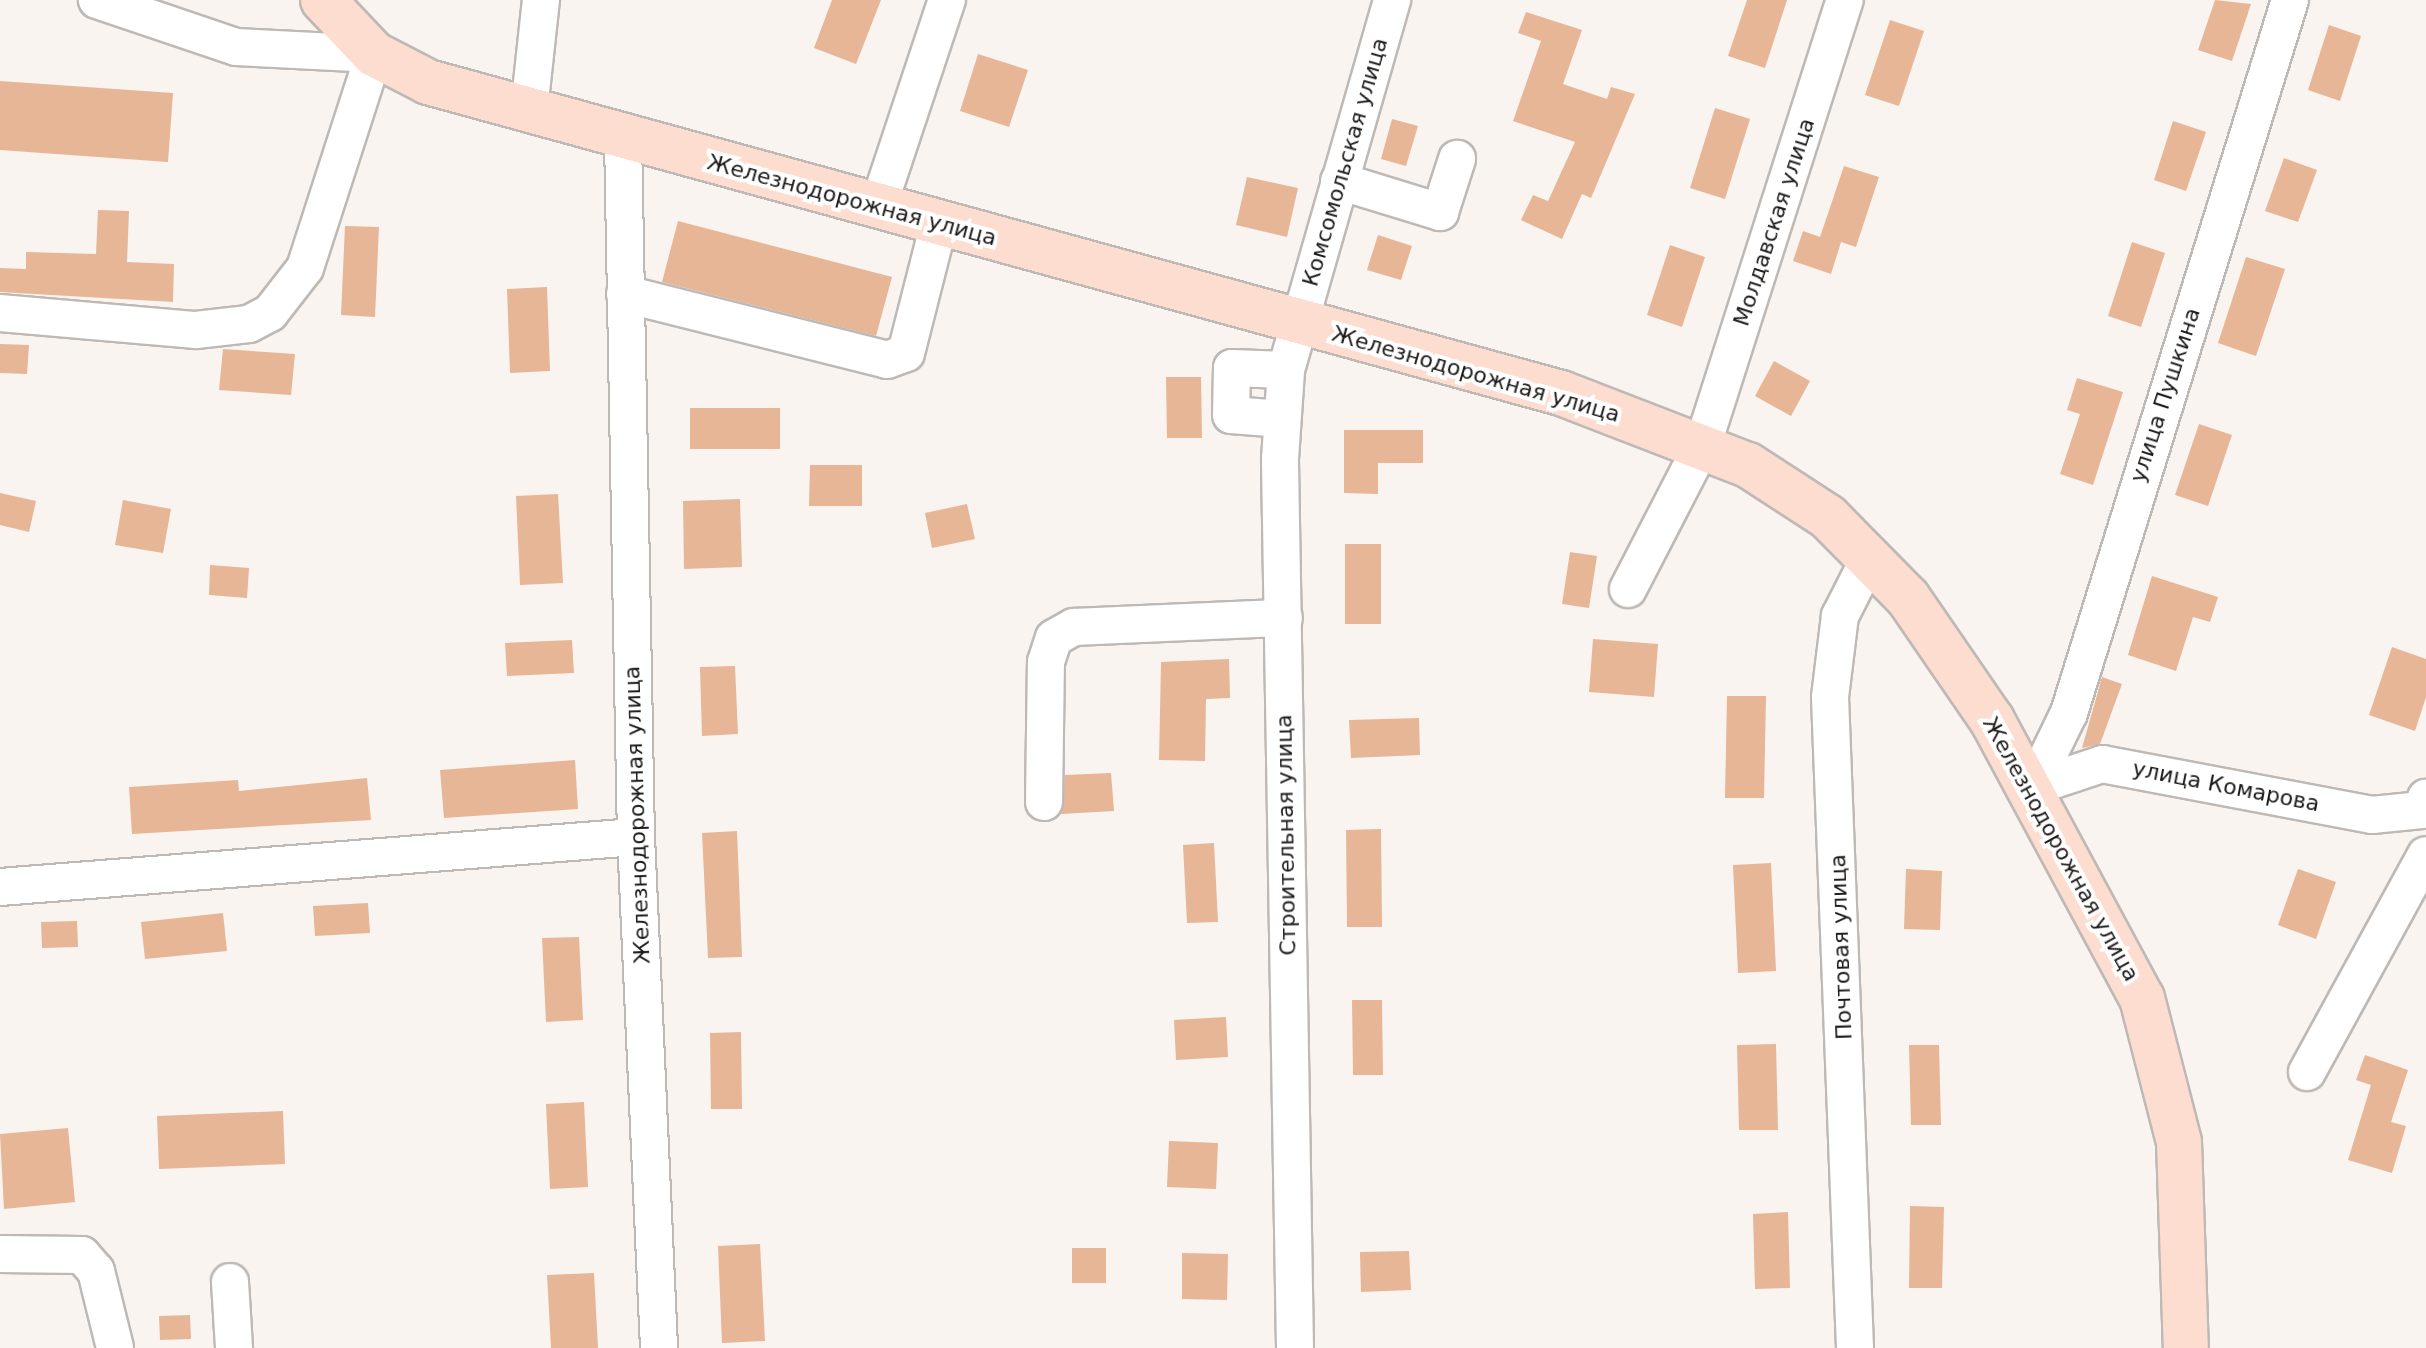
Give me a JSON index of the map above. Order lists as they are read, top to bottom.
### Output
{
  "streets": {
    "main road": ["Железнодорожная улица"],
    "street": [
      "Комсомольская улица",
      "Молдавская улица",
      "улица Пушкина",
      "улица Комарова",
      "Строительная улица",
      "Почтовая улица"
    ]
  },
  "crossings": [
    ["Комсомольская улица", "Железнодорожная улица"],
    ["Комсомольская улица", "Строительная улица"],
    ["Железнодорожная улица", "Молдавская улица"],
    ["Железнодорожная улица", "улица Пушкина"],
    ["Железнодорожная улица", "улица Комарова"],
    ["Железнодорожная улица", "Строительная улица"],
    ["Железнодорожная улица", "Почтовая улица"],
    ["улица Пушкина", "улица Комарова"]
  ]
}
